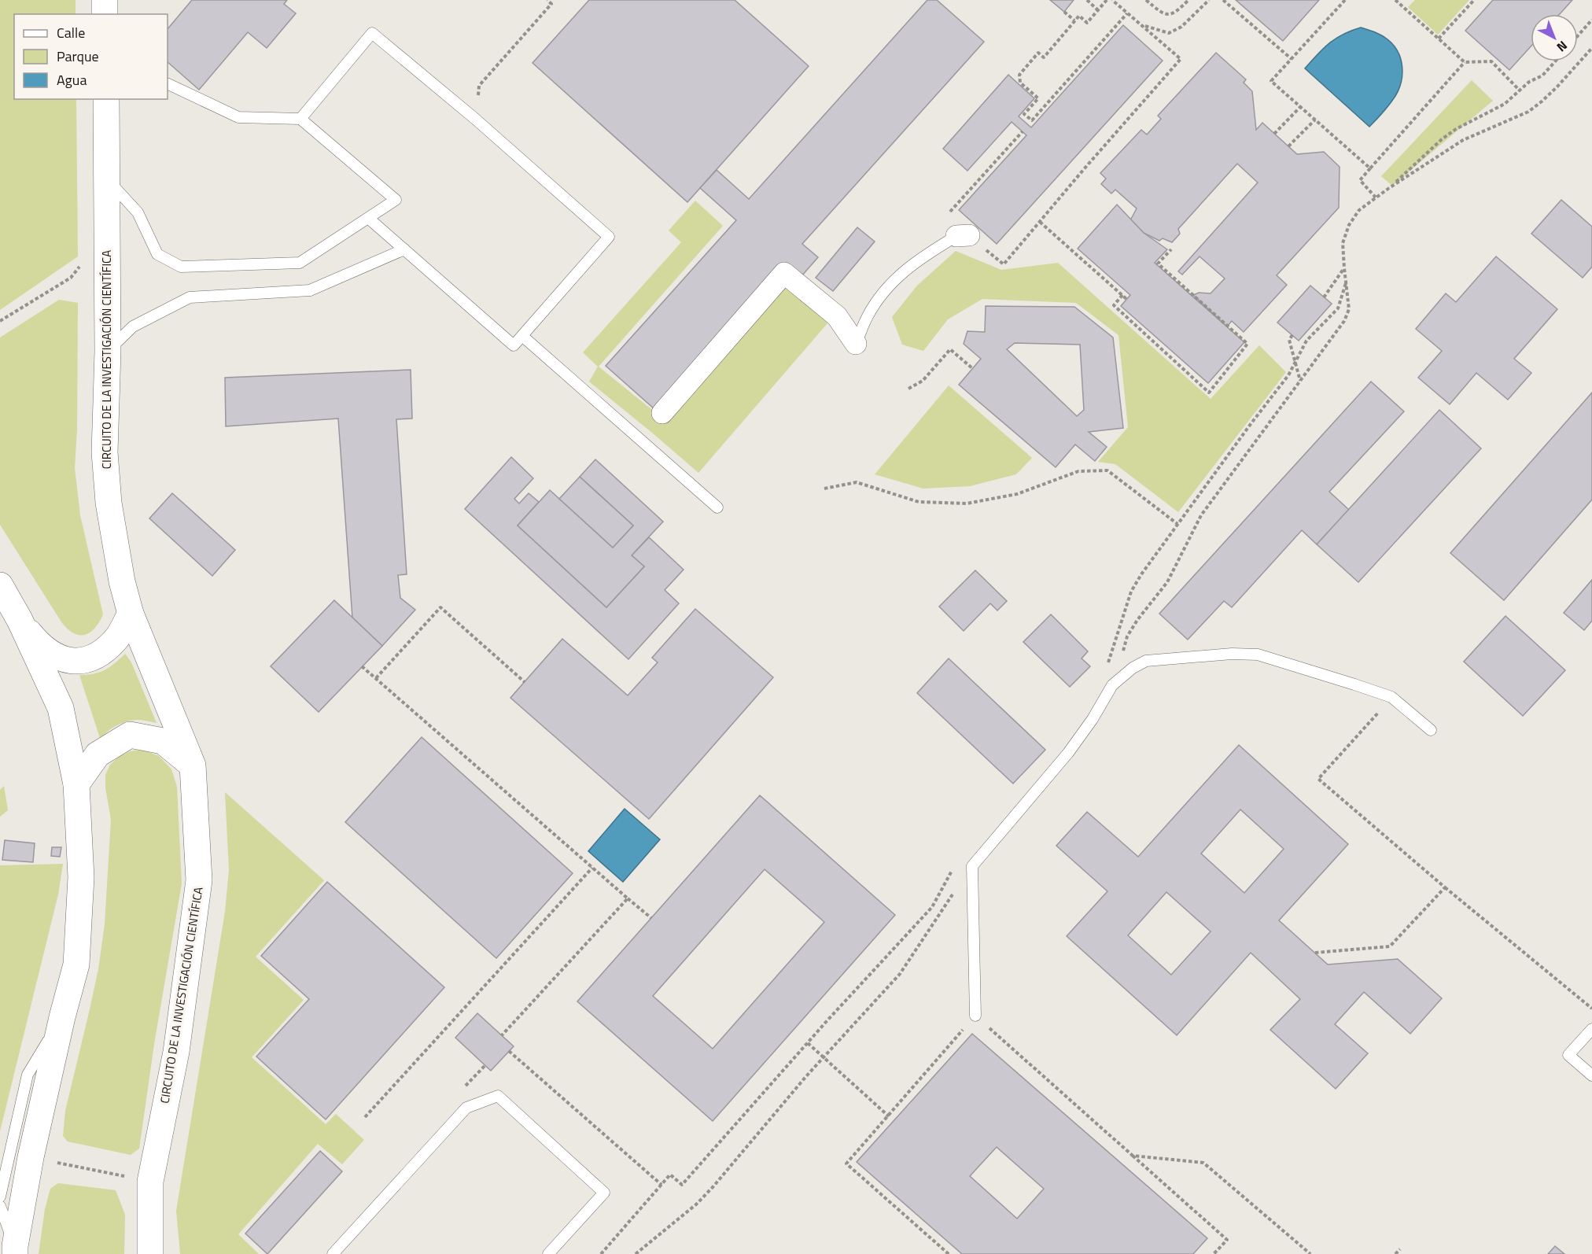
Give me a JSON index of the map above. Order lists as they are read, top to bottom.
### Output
{
  "streets": {
    "street": ["CIRCUITO DE LA INVESTIGACIÓN CIENTÍFICA"]
  },
  "legend": ["Calle", "Parque", "Agua"],
  "north": "bottom right"
}
